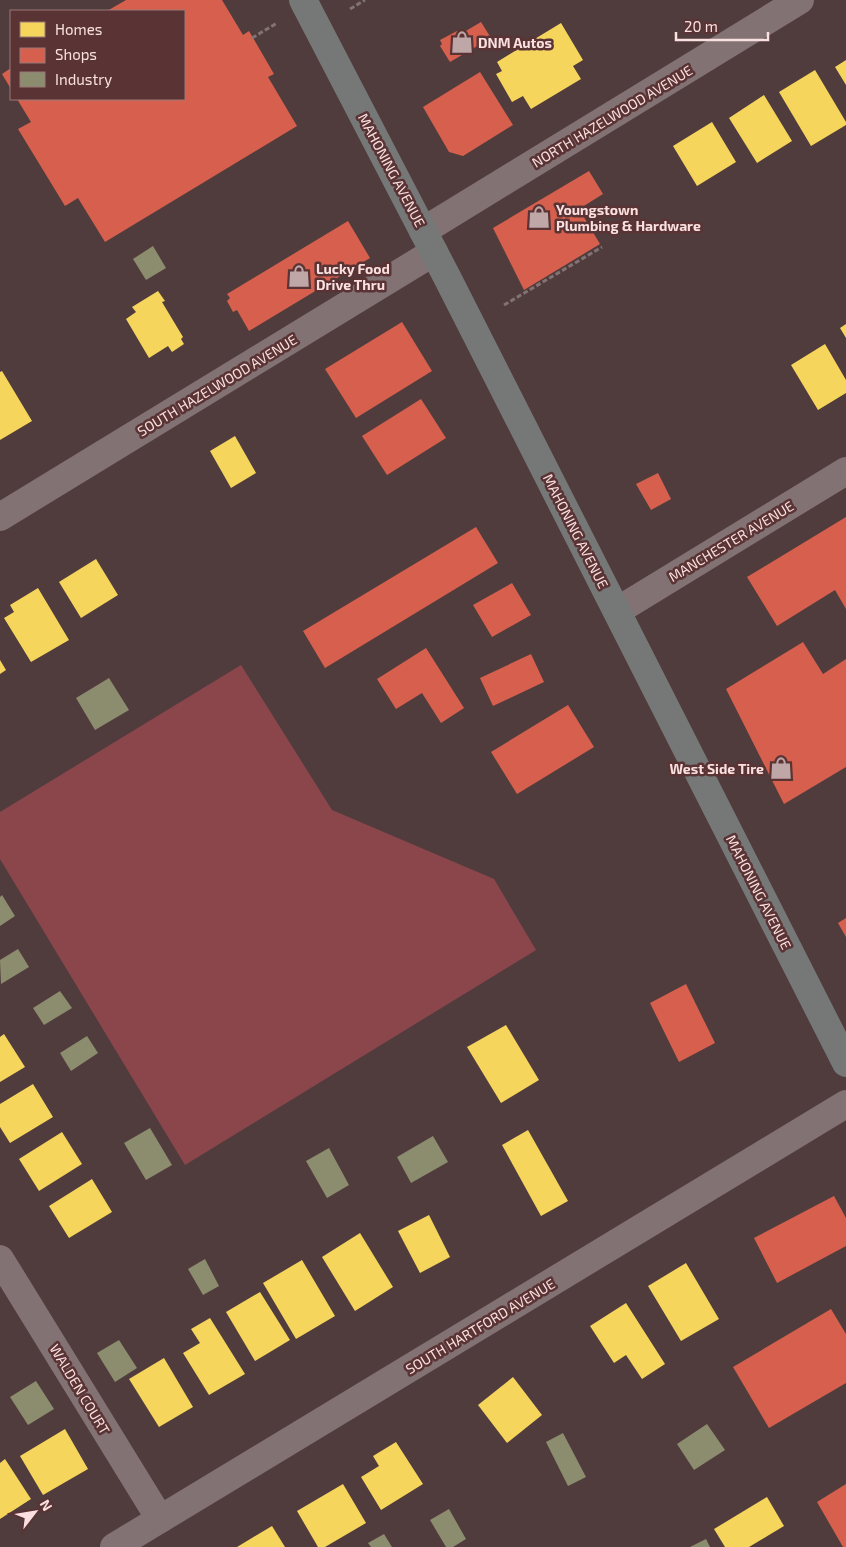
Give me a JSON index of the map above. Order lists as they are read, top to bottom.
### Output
{
  "streets": {
    "main road": ["MAHONING AVENUE"],
    "street": [
      "NORTH HAZELWOOD AVENUE",
      "SOUTH HAZELWOOD AVENUE",
      "MANCHESTER AVENUE",
      "SOUTH HARTFORD AVENUE",
      "WALDEN COURT"
    ]
  },
  "crossings": [
    ["NORTH HAZELWOOD AVENUE", "MAHONING AVENUE"],
    ["NORTH HAZELWOOD AVENUE", "SOUTH HAZELWOOD AVENUE"],
    ["MAHONING AVENUE", "SOUTH HAZELWOOD AVENUE"],
    ["MAHONING AVENUE", "MANCHESTER AVENUE"],
    ["SOUTH HARTFORD AVENUE", "WALDEN COURT"]
  ],
  "places": {
    "shop": [
      "DNM Autos",
      "Youngstown Plumbing & Hardware",
      "Lucky Food Drive Thru",
      "West Side Tire"
    ]
  },
  "legend": ["Homes", "Shops", "Industry"],
  "scale_bar": "20 m",
  "north": "top right"
}
